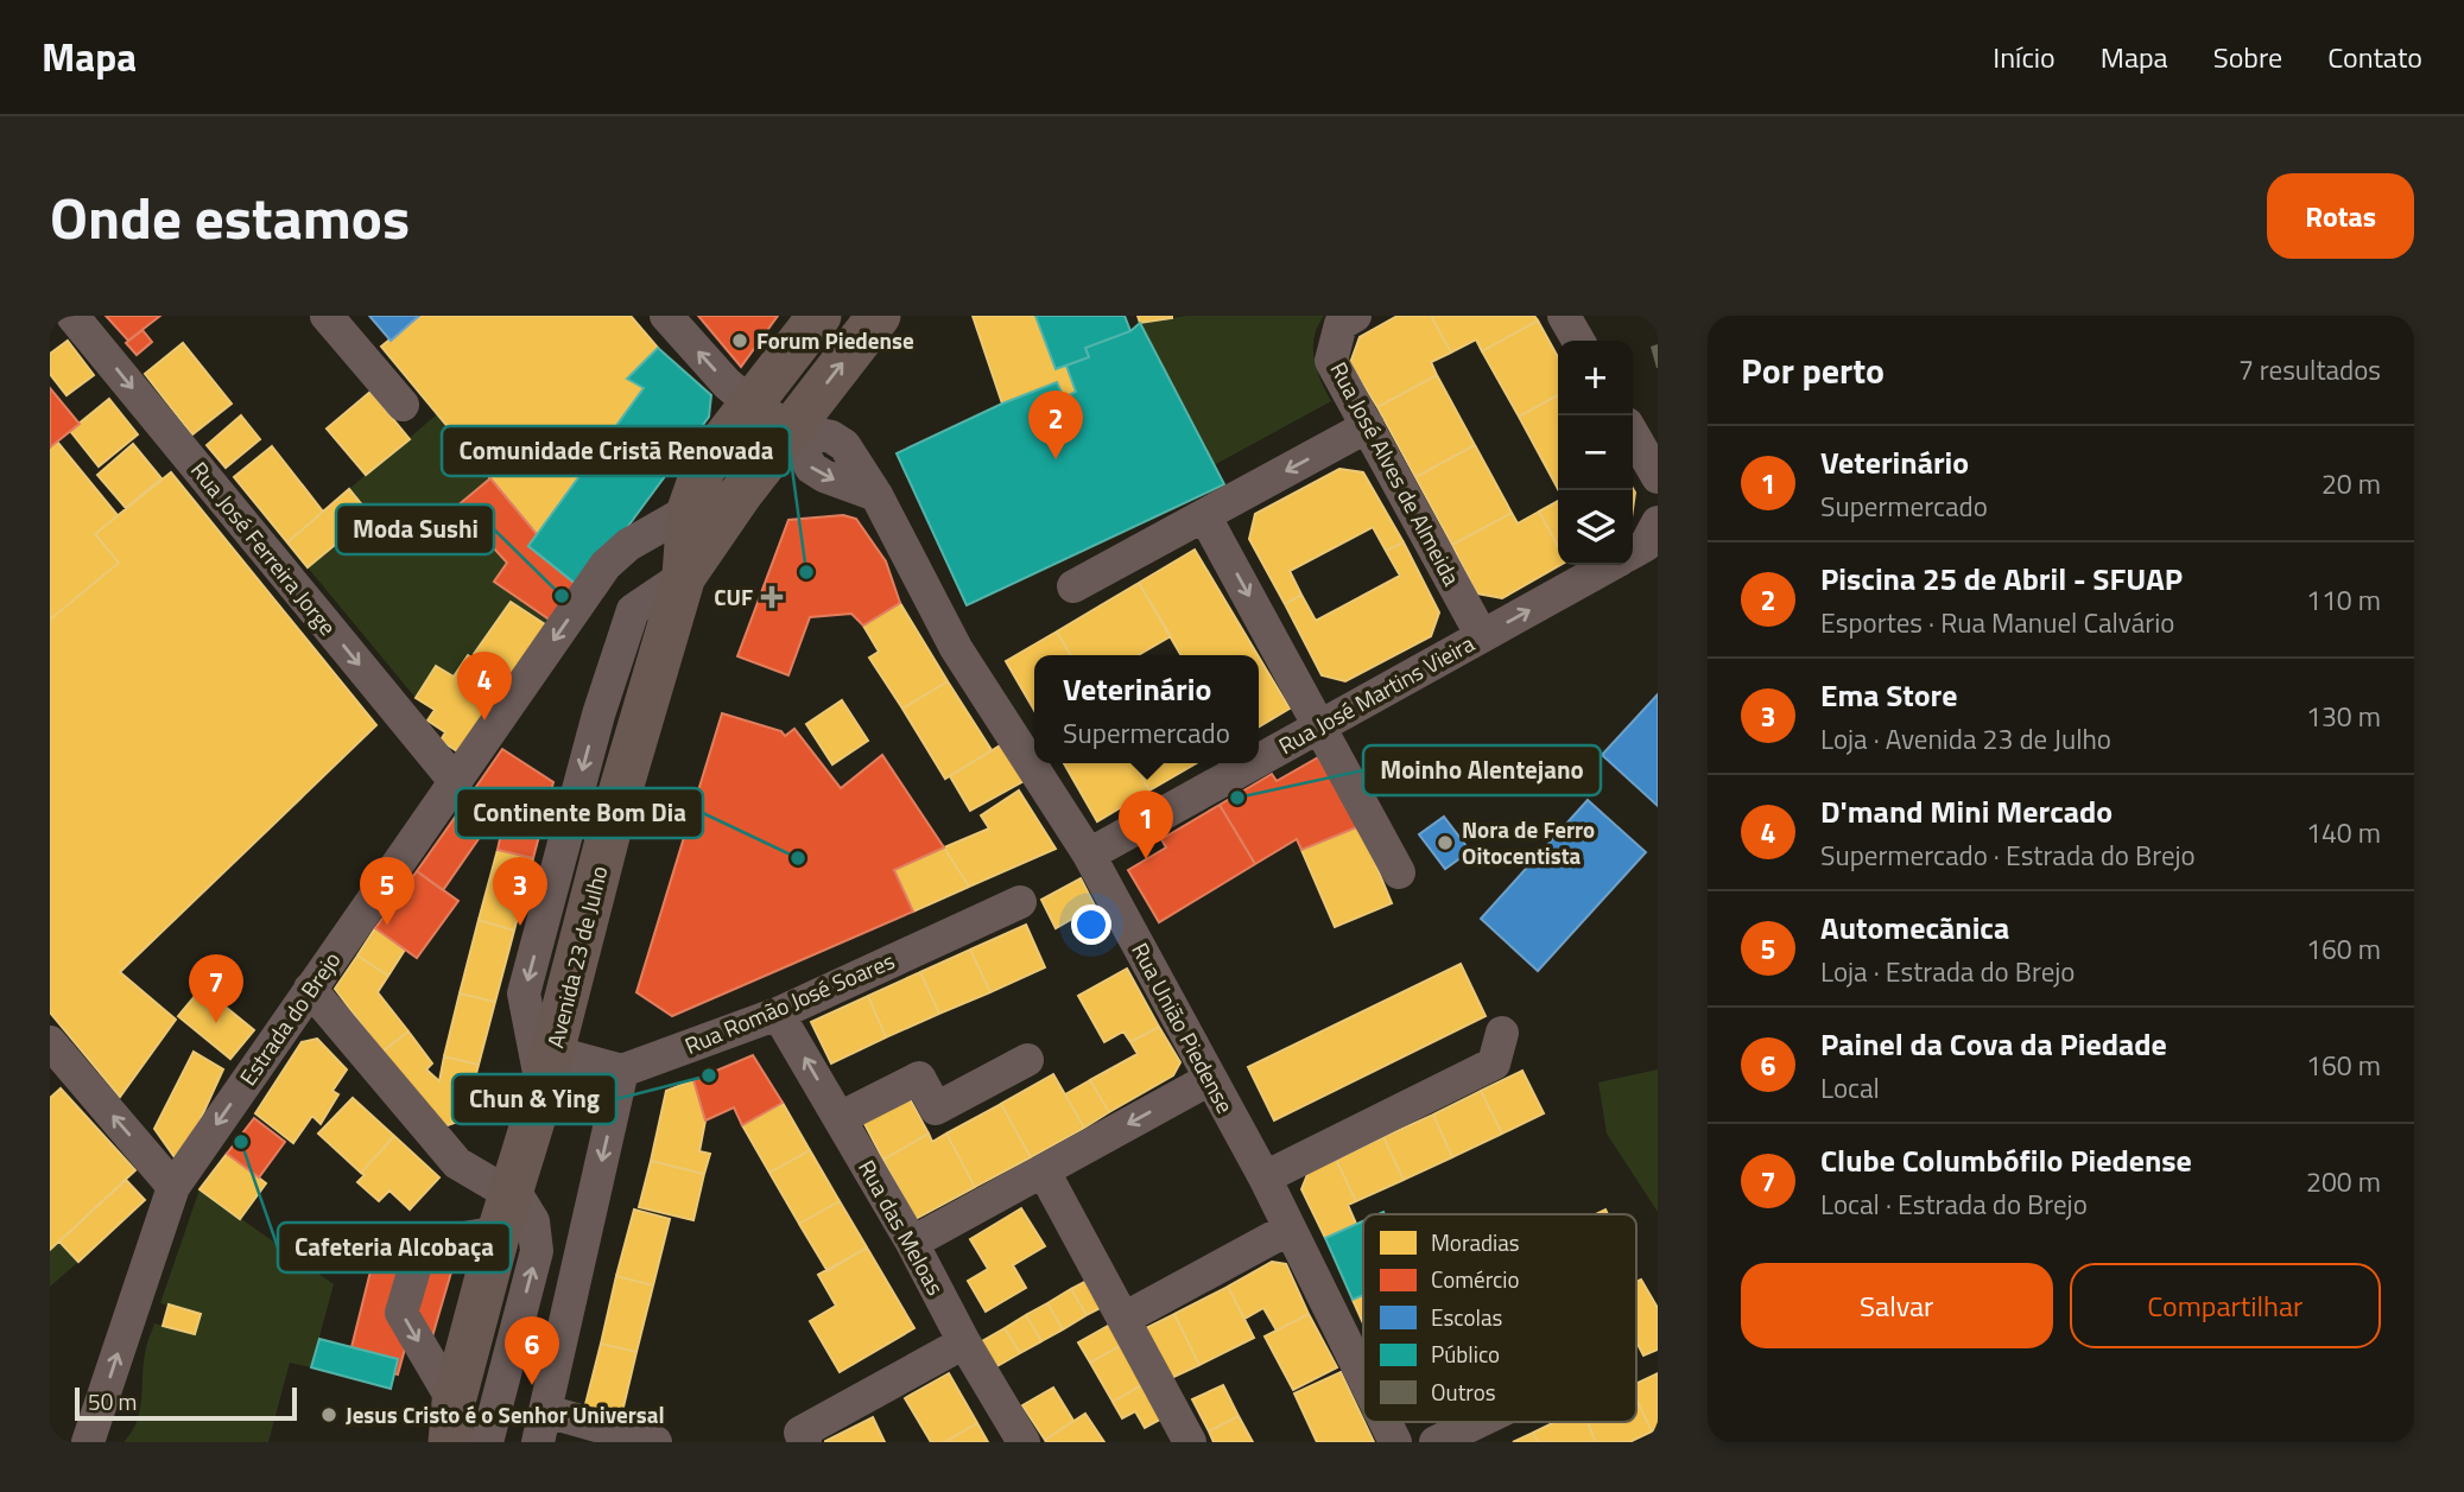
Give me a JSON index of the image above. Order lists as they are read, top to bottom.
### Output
{
  "streets": {
    "main road": ["Avenida 23 de Julho"],
    "street": [
      "Rua José Alves de Almeida",
      "Rua José Ferreira Jorge",
      "Rua José Martins Vieira",
      "Rua Romão José Soares",
      "Estrada do Brejo",
      "Rua União Piedense",
      "Rua das Meloas"
    ]
  },
  "crossings": [
    ["Rua José Alves de Almeida", "Rua José Martins Vieira"],
    ["Rua José Ferreira Jorge", "Estrada do Brejo"],
    ["Rua José Martins Vieira", "Rua União Piedense"],
    ["Avenida 23 de Julho", "Estrada do Brejo"],
    ["Avenida 23 de Julho", "Rua União Piedense"],
    ["Rua Romão José Soares", "Rua das Meloas"]
  ],
  "one_way": ["Rua José Ferreira Jorge"],
  "places": {
    "other": [
      "Forum Piedense",
      "Comunidade Cristã Renovada",
      "Moda Sushi",
      "Moinho Alentejano",
      "Nora de Ferro Oitocentista",
      "Continente Bom Dia",
      "Chun & Ying",
      "Cafeteria Alcobaça",
      "Jesus Cristo é o Senhor Universal"
    ],
    "health": ["CUF"]
  },
  "legend": [
    "Moradias",
    "Comércio",
    "Escolas",
    "Público",
    "Outros"
  ],
  "scale_bar": "50 m",
  "page": {
    "header": "Mapa",
    "nav": [
      "Início",
      "Mapa",
      "Sobre",
      "Contato"
    ],
    "title": "Onde estamos",
    "buttons": [
      "Rotas",
      ["Salvar", "Compartilhar"]
    ],
    "heading": ["Por perto", "7 resultados"],
    "map_buttons": ["+", "−"],
    "pins": [
      "2",
      "4",
      "1",
      "3",
      "5",
      "7",
      "6"
    ],
    "list": [
      {
        "mark": "1",
        "name": "Veterinário",
        "note": "Supermercado",
        "value": "20 m"
      },
      {
        "mark": "2",
        "name": "Piscina 25 de Abril - SFUAP",
        "note": "Esportes · Rua Manuel Calvário",
        "value": "110 m"
      },
      {
        "mark": "3",
        "name": "Ema Store",
        "note": "Loja · Avenida 23 de Julho",
        "value": "130 m"
      },
      {
        "mark": "4",
        "name": "D'mand Mini Mercado",
        "note": "Supermercado · Estrada do Brejo",
        "value": "140 m"
      },
      {
        "mark": "5",
        "name": "Automecãnica",
        "note": "Loja · Estrada do Brejo",
        "value": "160 m"
      },
      {
        "mark": "6",
        "name": "Painel da Cova da Piedade",
        "note": "Local",
        "value": "160 m"
      },
      {
        "mark": "7",
        "name": "Clube Columbófilo Piedense",
        "note": "Local · Estrada do Brejo",
        "value": "200 m"
      }
    ],
    "popup": ["Veterinário", "Supermercado"],
    "scale": "50 m"
  }
}
